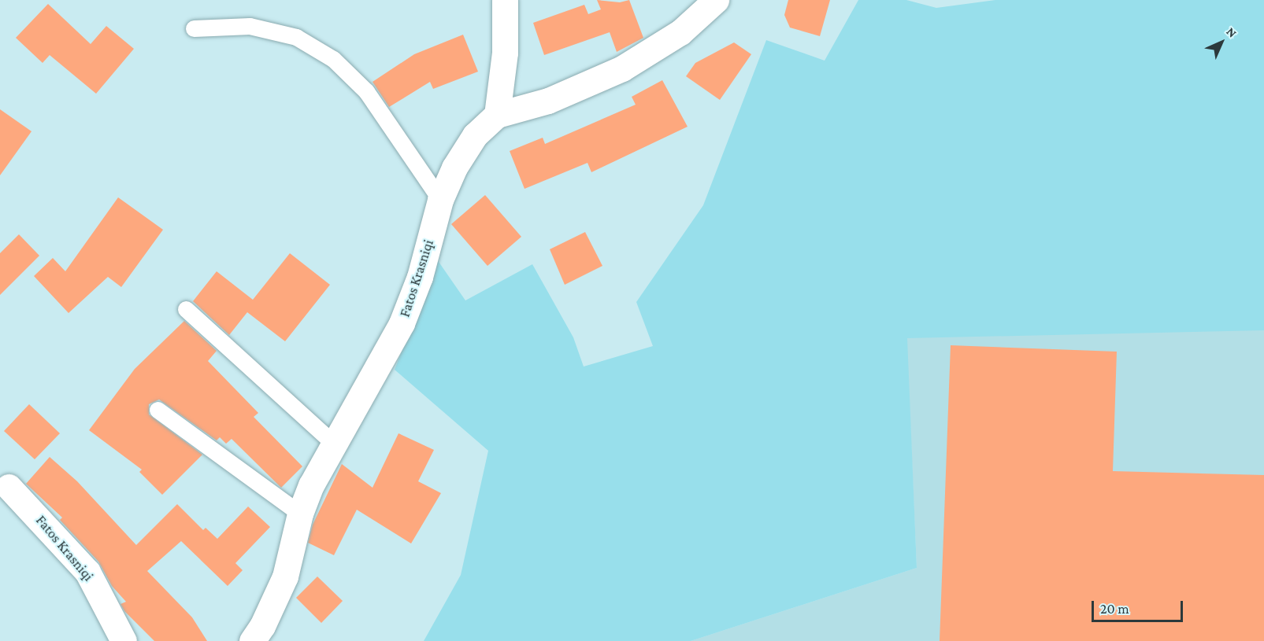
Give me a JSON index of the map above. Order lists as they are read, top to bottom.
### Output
{
  "streets": {
    "street": ["Fatos Krasniqi"]
  },
  "scale_bar": "20 m",
  "north": "top right"
}
